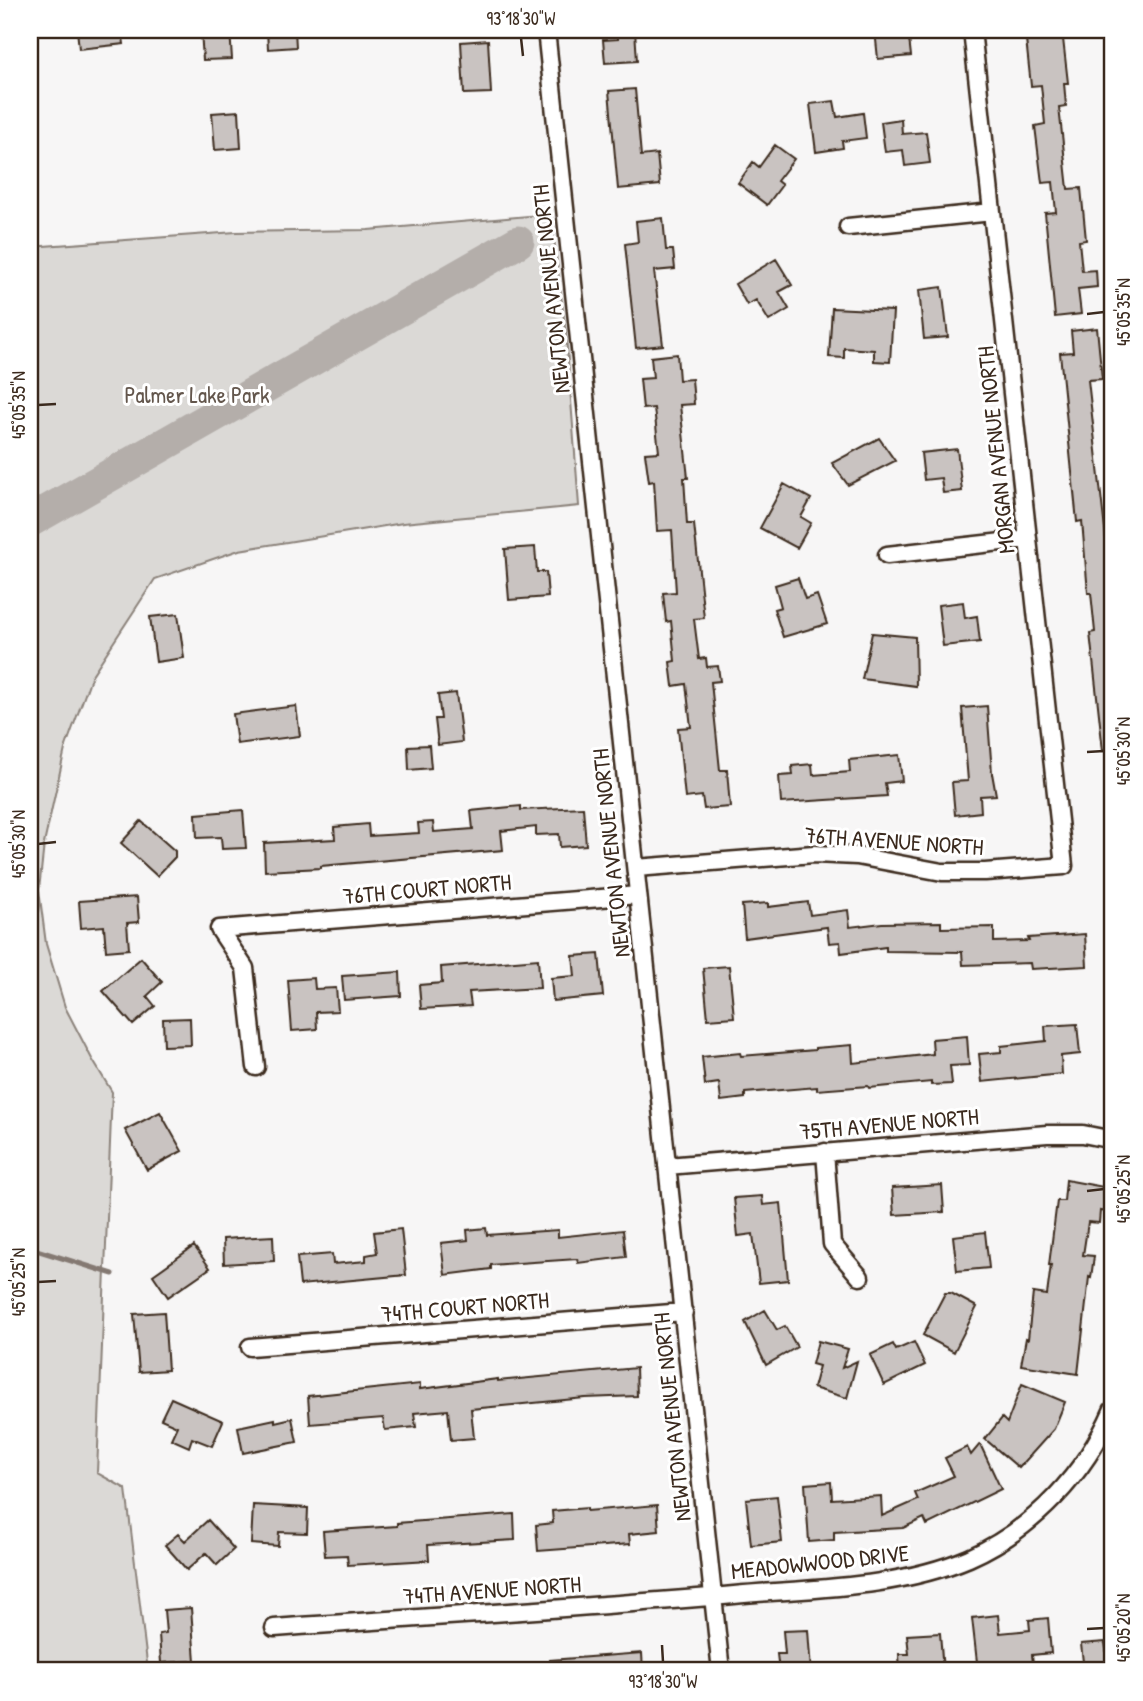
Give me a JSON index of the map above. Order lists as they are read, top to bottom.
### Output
{
  "streets": {
    "street": [
      "NEWTON AVENUE NORTH",
      "MORGAN AVENUE NORTH",
      "76TH AVENUE NORTH",
      "76TH COURT NORTH",
      "75TH AVENUE NORTH",
      "74TH COURT NORTH",
      "MEADOWWOOD DRIVE",
      "74TH AVENUE NORTH"
    ]
  },
  "crossings": [
    ["NEWTON AVENUE NORTH", "76TH AVENUE NORTH"],
    ["NEWTON AVENUE NORTH", "76TH COURT NORTH"],
    ["NEWTON AVENUE NORTH", "75TH AVENUE NORTH"],
    ["NEWTON AVENUE NORTH", "74TH COURT NORTH"],
    ["NEWTON AVENUE NORTH", "MEADOWWOOD DRIVE"],
    ["NEWTON AVENUE NORTH", "74TH AVENUE NORTH"],
    ["MORGAN AVENUE NORTH", "76TH AVENUE NORTH"],
    ["MEADOWWOOD DRIVE", "74TH AVENUE NORTH"]
  ],
  "parks": ["Palmer Lake Park"],
  "coordinates": [
    "93°18'30\"W",
    "45°05'35\"N",
    "45°05'30\"N",
    "45°05'25\"N",
    "45°05'20\"N"
  ]
}
